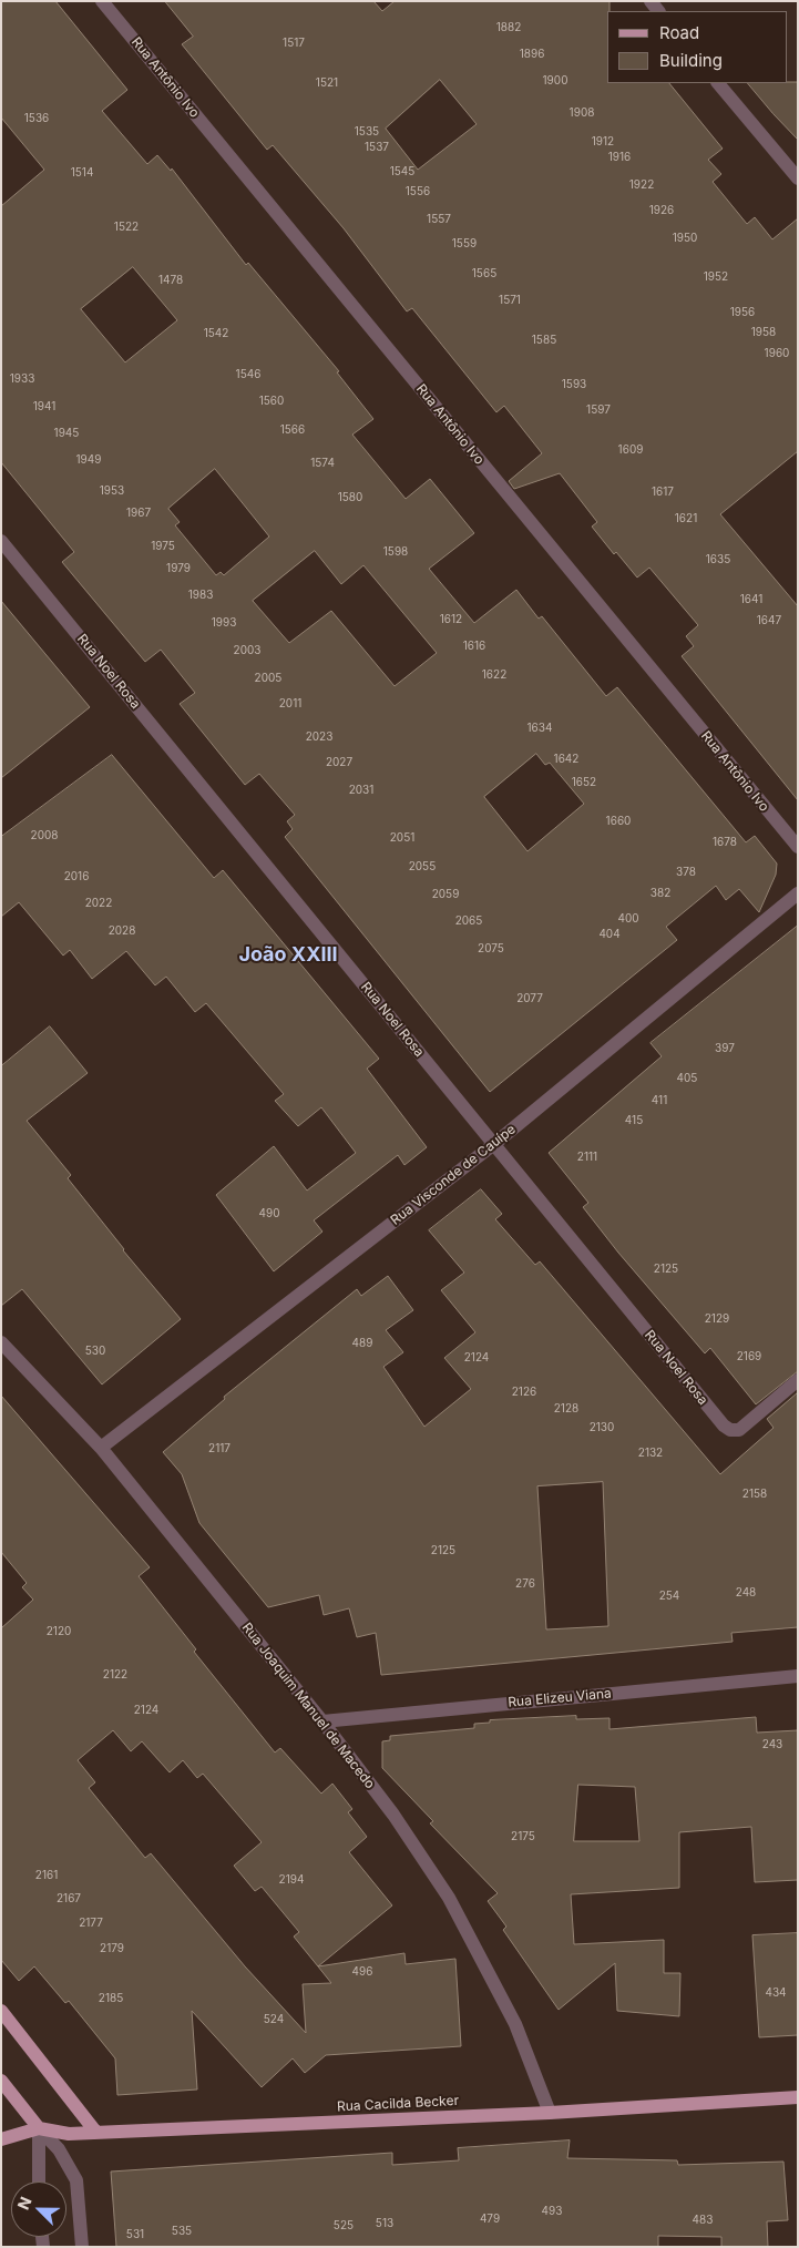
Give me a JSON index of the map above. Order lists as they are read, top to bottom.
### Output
{
  "streets": {
    "main road": ["Rua Cacilda Becker"],
    "street": [
      "Rua Antônio Ivo",
      "Rua Noel Rosa",
      "Rua Visconde de Cauípe",
      "Rua Elizeu Viana",
      "Rua Joaquim Manuel de Macedo"
    ]
  },
  "crossings": [
    ["Rua Noel Rosa", "Rua Visconde de Cauípe"],
    ["Rua Visconde de Cauípe", "Rua Joaquim Manuel de Macedo"],
    ["Rua Elizeu Viana", "Rua Joaquim Manuel de Macedo"],
    ["Rua Joaquim Manuel de Macedo", "Rua Cacilda Becker"]
  ],
  "districts": ["João XXIII"],
  "house_numbers": [
    "1882",
    "1517",
    "1896",
    "1900",
    "1521",
    "1908",
    "1536",
    "1535",
    "1912",
    "1537",
    "1916",
    "1545",
    "1514",
    "1922",
    "1556",
    "1926",
    "1557",
    "1522",
    "1950",
    "1559",
    "1565",
    "1952",
    "1478",
    "1571",
    "1956",
    "1958",
    "1542",
    "1585",
    "1960",
    "1546",
    "1933",
    "1593",
    "1560",
    "1941",
    "1597",
    "1566",
    "1945",
    "1609",
    "1949",
    "1574",
    "1953",
    "1617",
    "1580",
    "1967",
    "1621",
    "1975",
    "1598",
    "1635",
    "1979",
    "1983",
    "1641",
    "1612",
    "1647",
    "1993",
    "1616",
    "2003",
    "1622",
    "2005",
    "2011",
    "1634",
    "2023",
    "1642",
    "2027",
    "1652",
    "2031",
    "1660",
    "2008",
    "2051",
    "1678",
    "2055",
    "378",
    "2016",
    "382",
    "2059",
    "2022",
    "400",
    "2065",
    "2028",
    "404",
    "2075",
    "2077",
    "397",
    "405",
    "411",
    "415",
    "2111",
    "490",
    "2125",
    "2129",
    "489",
    "530",
    "2169",
    "2124",
    "2126",
    "2128",
    "2130",
    "2117",
    "2132",
    "2158",
    "2125",
    "276",
    "248",
    "254",
    "2120",
    "2122",
    "2124",
    "243",
    "2175",
    "2161",
    "2194",
    "2167",
    "2177",
    "2179",
    "496",
    "434",
    "2185",
    "524",
    "493",
    "479",
    "483",
    "513",
    "525",
    "535",
    "531"
  ],
  "legend": ["Road", "Building"],
  "north": "top left"
}
